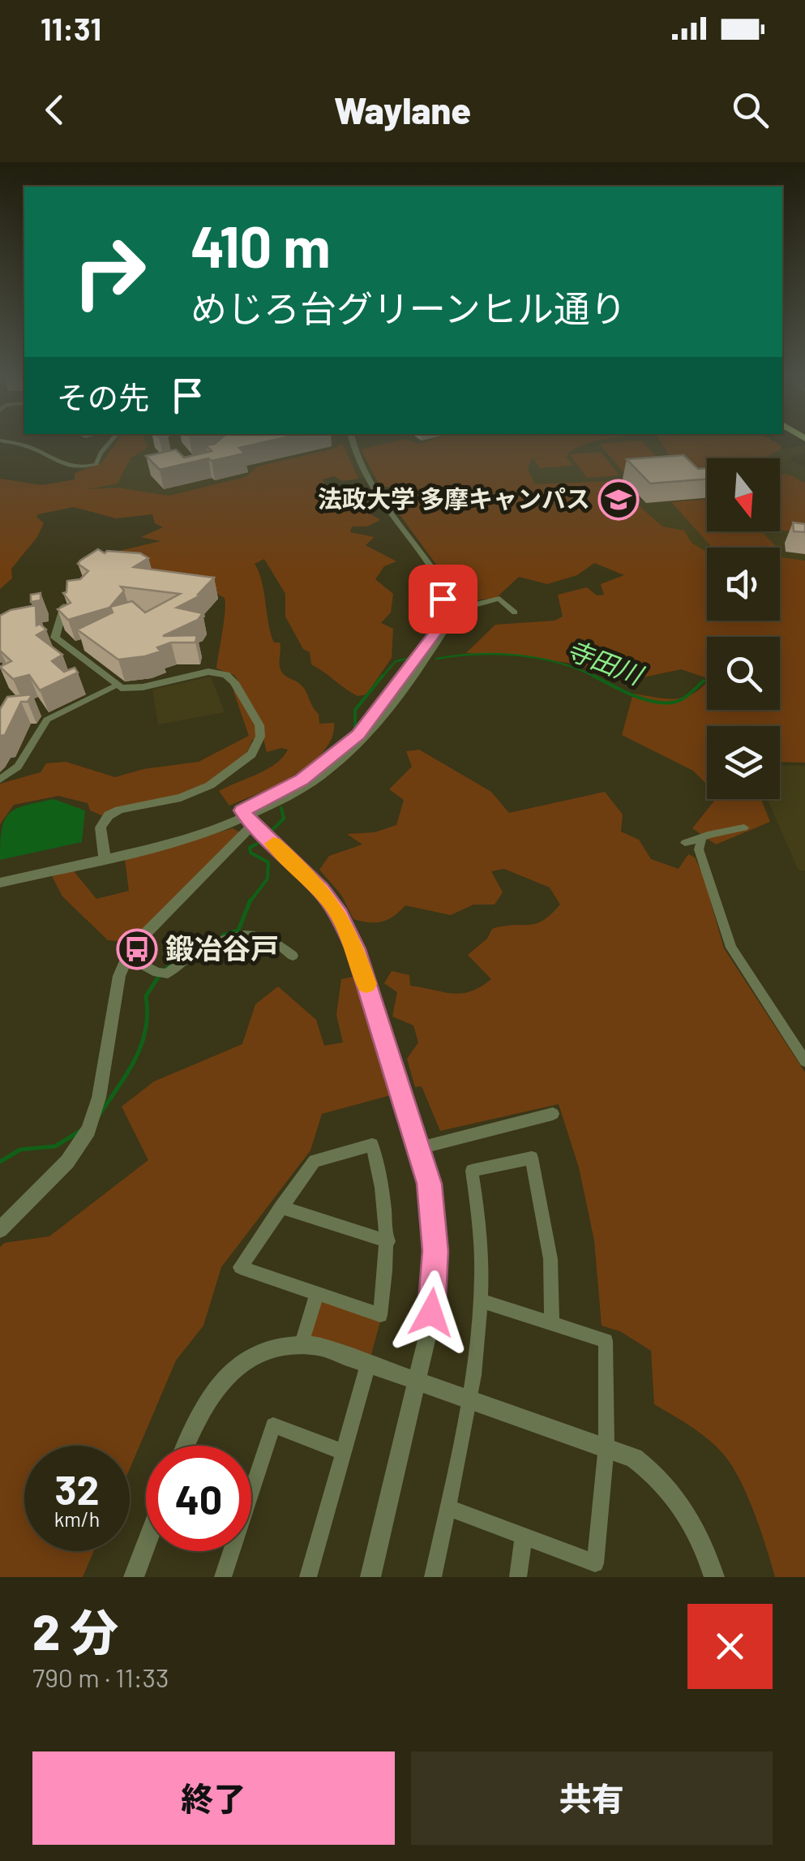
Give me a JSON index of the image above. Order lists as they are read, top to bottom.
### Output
{
  "water": ["寺田川"],
  "places": {
    "school or university": ["法政大学 多摩キャンパス"],
    "bus stop": ["鍛冶谷戸"]
  },
  "north": "bottom",
  "page": {
    "status": "11:31",
    "header": "Waylane",
    "turn": ["410 m", "めじろ台グリーンヒル通り"],
    "then": "その先",
    "speed": "32 km/h",
    "limit": "40",
    "heading": ["2 分", "790 m · 11:33"],
    "buttons": ["終了", "共有"]
  }
}
